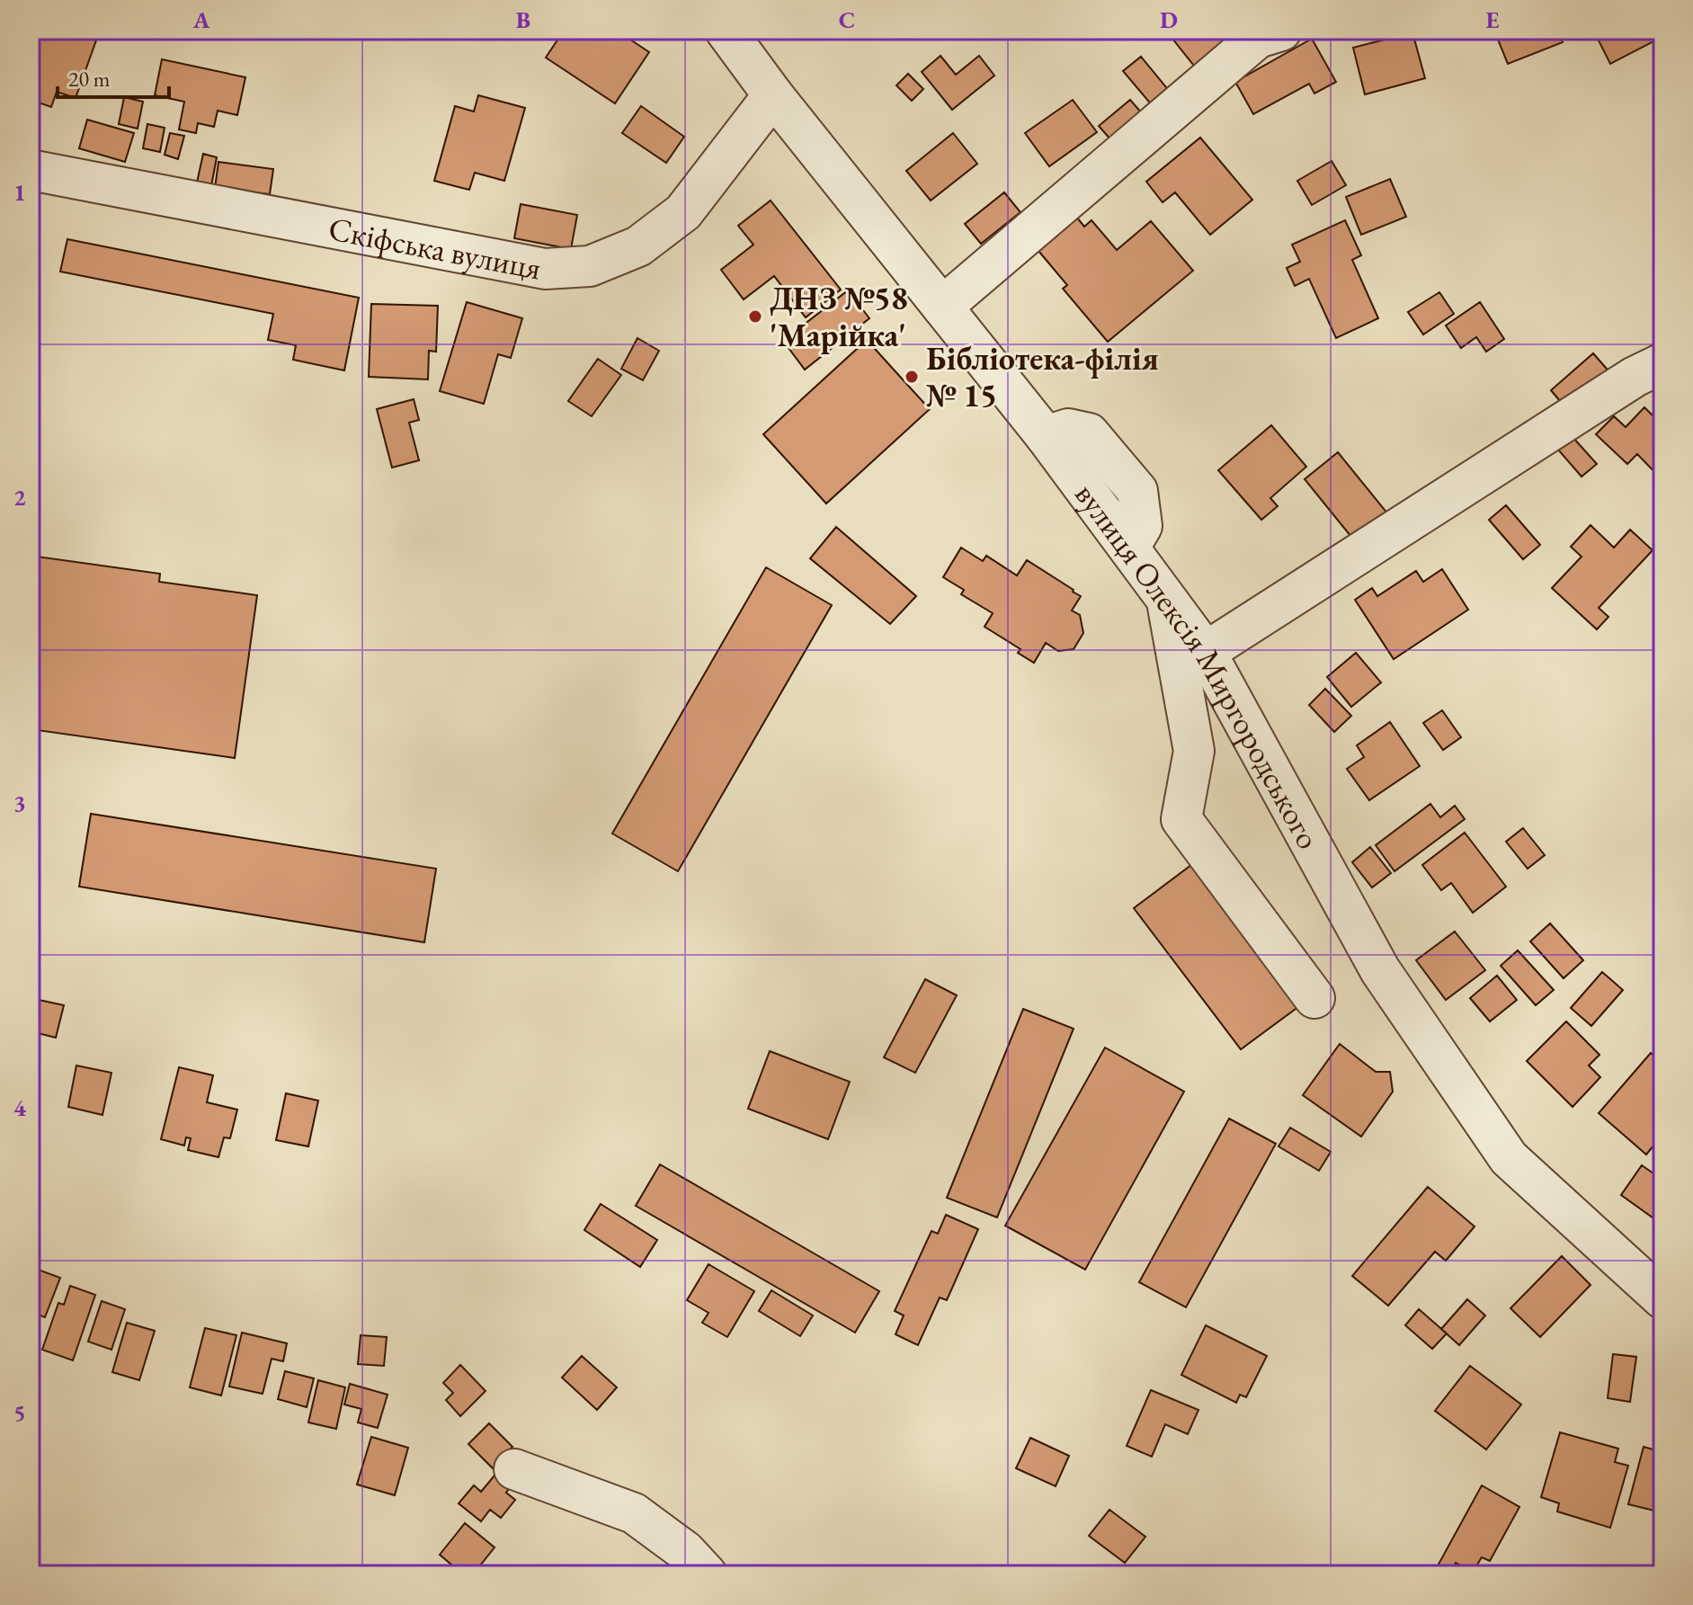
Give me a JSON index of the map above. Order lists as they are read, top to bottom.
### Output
{
  "streets": {
    "street": ["Скіфська вулиця", "вулиця Олексія Миргородського"]
  },
  "crossings": [
    ["Скіфська вулиця", "вулиця Олексія Миргородського"]
  ],
  "places": ["ДНЗ №58 'Марійка'", "Бібліотека-філія № 15"],
  "scale_bar": "20 m",
  "grid": {
    "columns": [
      "A",
      "B",
      "C",
      "D",
      "E"
    ],
    "rows": [
      "1",
      "2",
      "3",
      "4",
      "5"
    ]
  }
}
